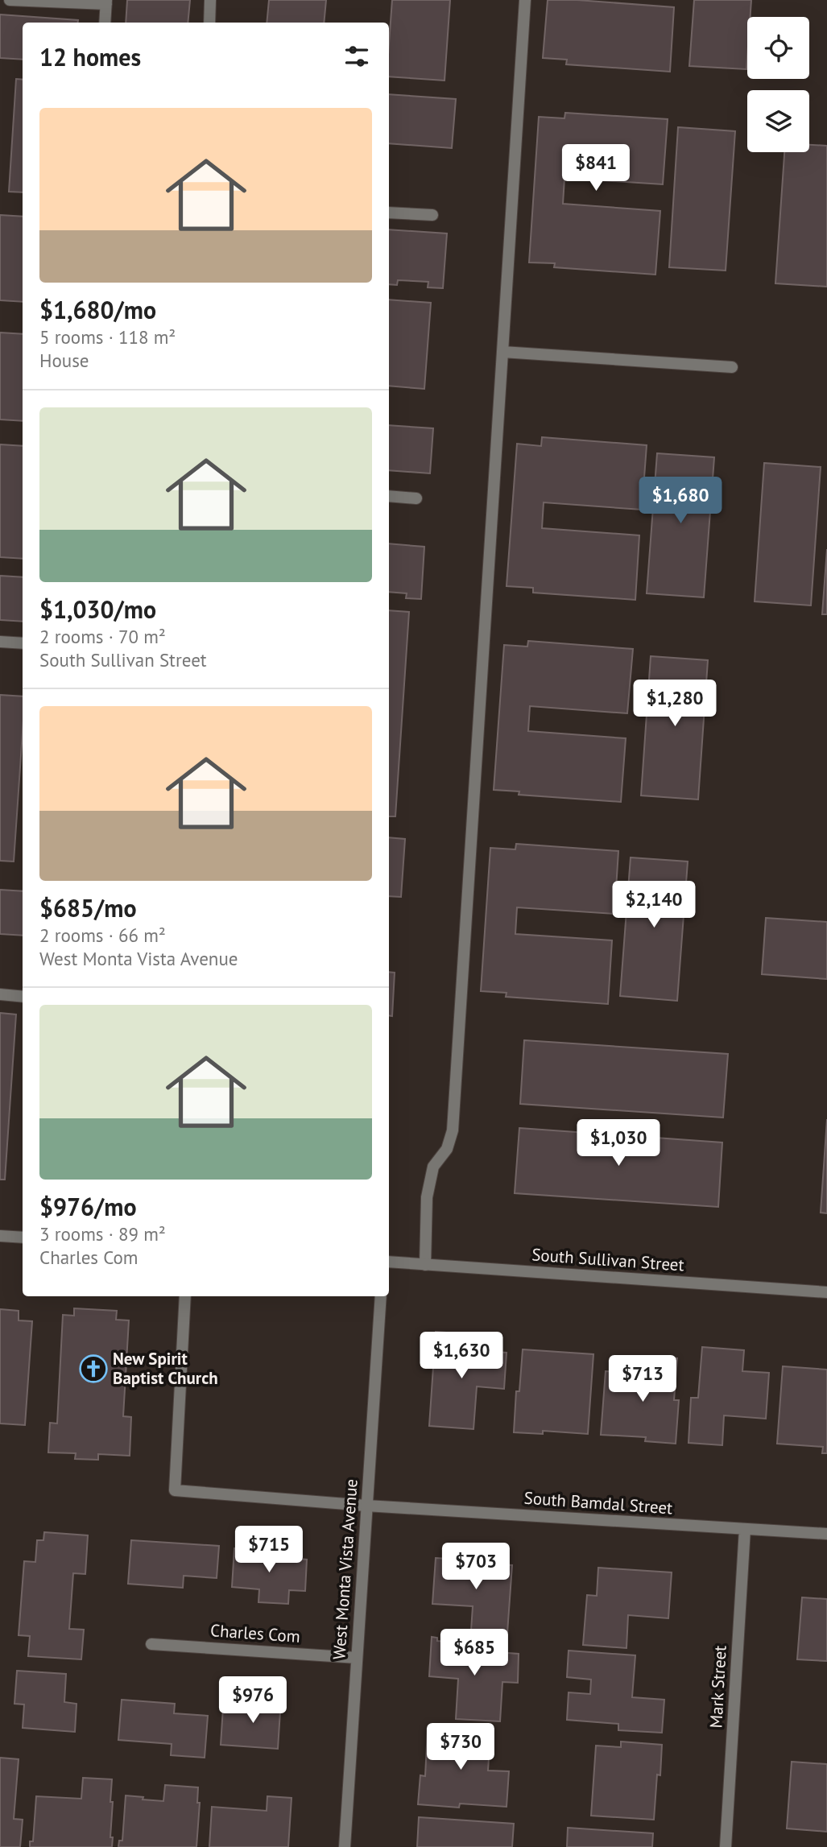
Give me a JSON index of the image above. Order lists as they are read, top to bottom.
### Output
{
  "streets": {
    "street": [
      "South Sullivan Street",
      "South Bamdal Street",
      "West Monta Vista Avenue",
      "Charles Com",
      "Mark Street"
    ]
  },
  "crossings": [
    ["South Bamdal Street", "West Monta Vista Avenue"],
    ["South Bamdal Street", "Mark Street"],
    ["West Monta Vista Avenue", "Charles Com"]
  ],
  "places": {
    "church": ["New Spirit Baptist Church"]
  },
  "page": {
    "heading": "12 homes",
    "list": [
      {
        "name": "$1,680/mo",
        "note": "5 rooms · 118 m² · House"
      },
      {
        "name": "$1,030/mo",
        "note": "2 rooms · 70 m² · South Sullivan Street"
      },
      {
        "name": "$685/mo",
        "note": "2 rooms · 66 m² · West Monta Vista Avenue"
      },
      {
        "name": "$976/mo",
        "note": "3 rooms · 89 m² · Charles Com"
      }
    ],
    "price": [
      "$841",
      "$1,680",
      "$1,280",
      "$2,140",
      "$1,030",
      "$1,630",
      "$713",
      "$715",
      "$703",
      "$685",
      "$976",
      "$730"
    ]
  }
}
